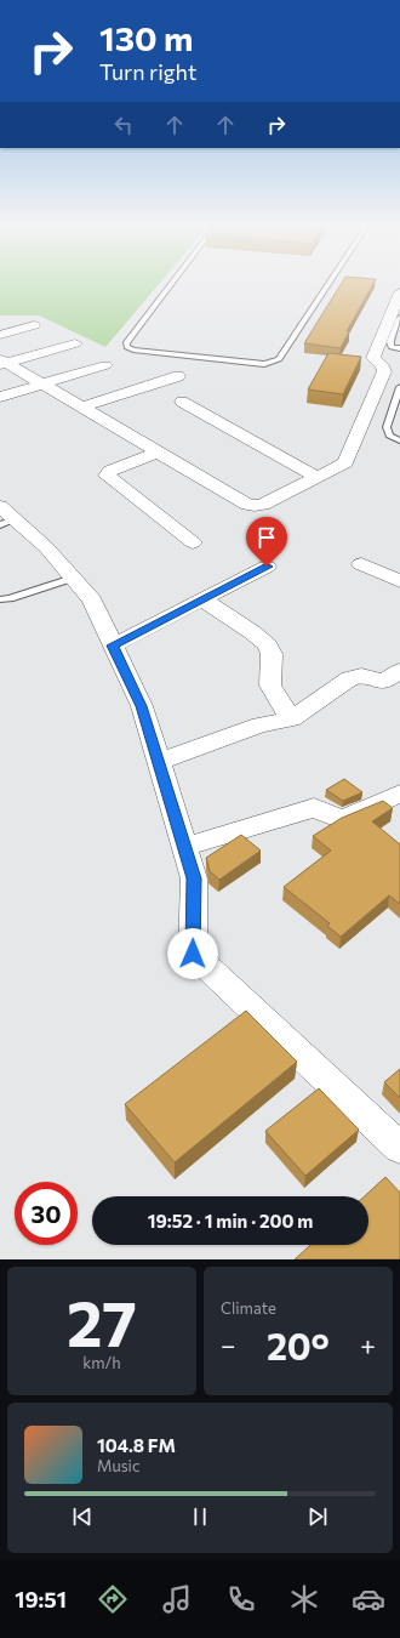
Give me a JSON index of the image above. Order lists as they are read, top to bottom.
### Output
{
  "page": {
    "turn": ["130 m", "Turn right"],
    "limit": "30",
    "trip": "19:52 · 1 min · 200 m",
    "tile": [
      ["27", "km/h"],
      "Climate"
    ],
    "heat": ["−", "20°", "+"],
    "song": ["104.8 FM", "Music"],
    "tabs": "19:51"
  }
}
